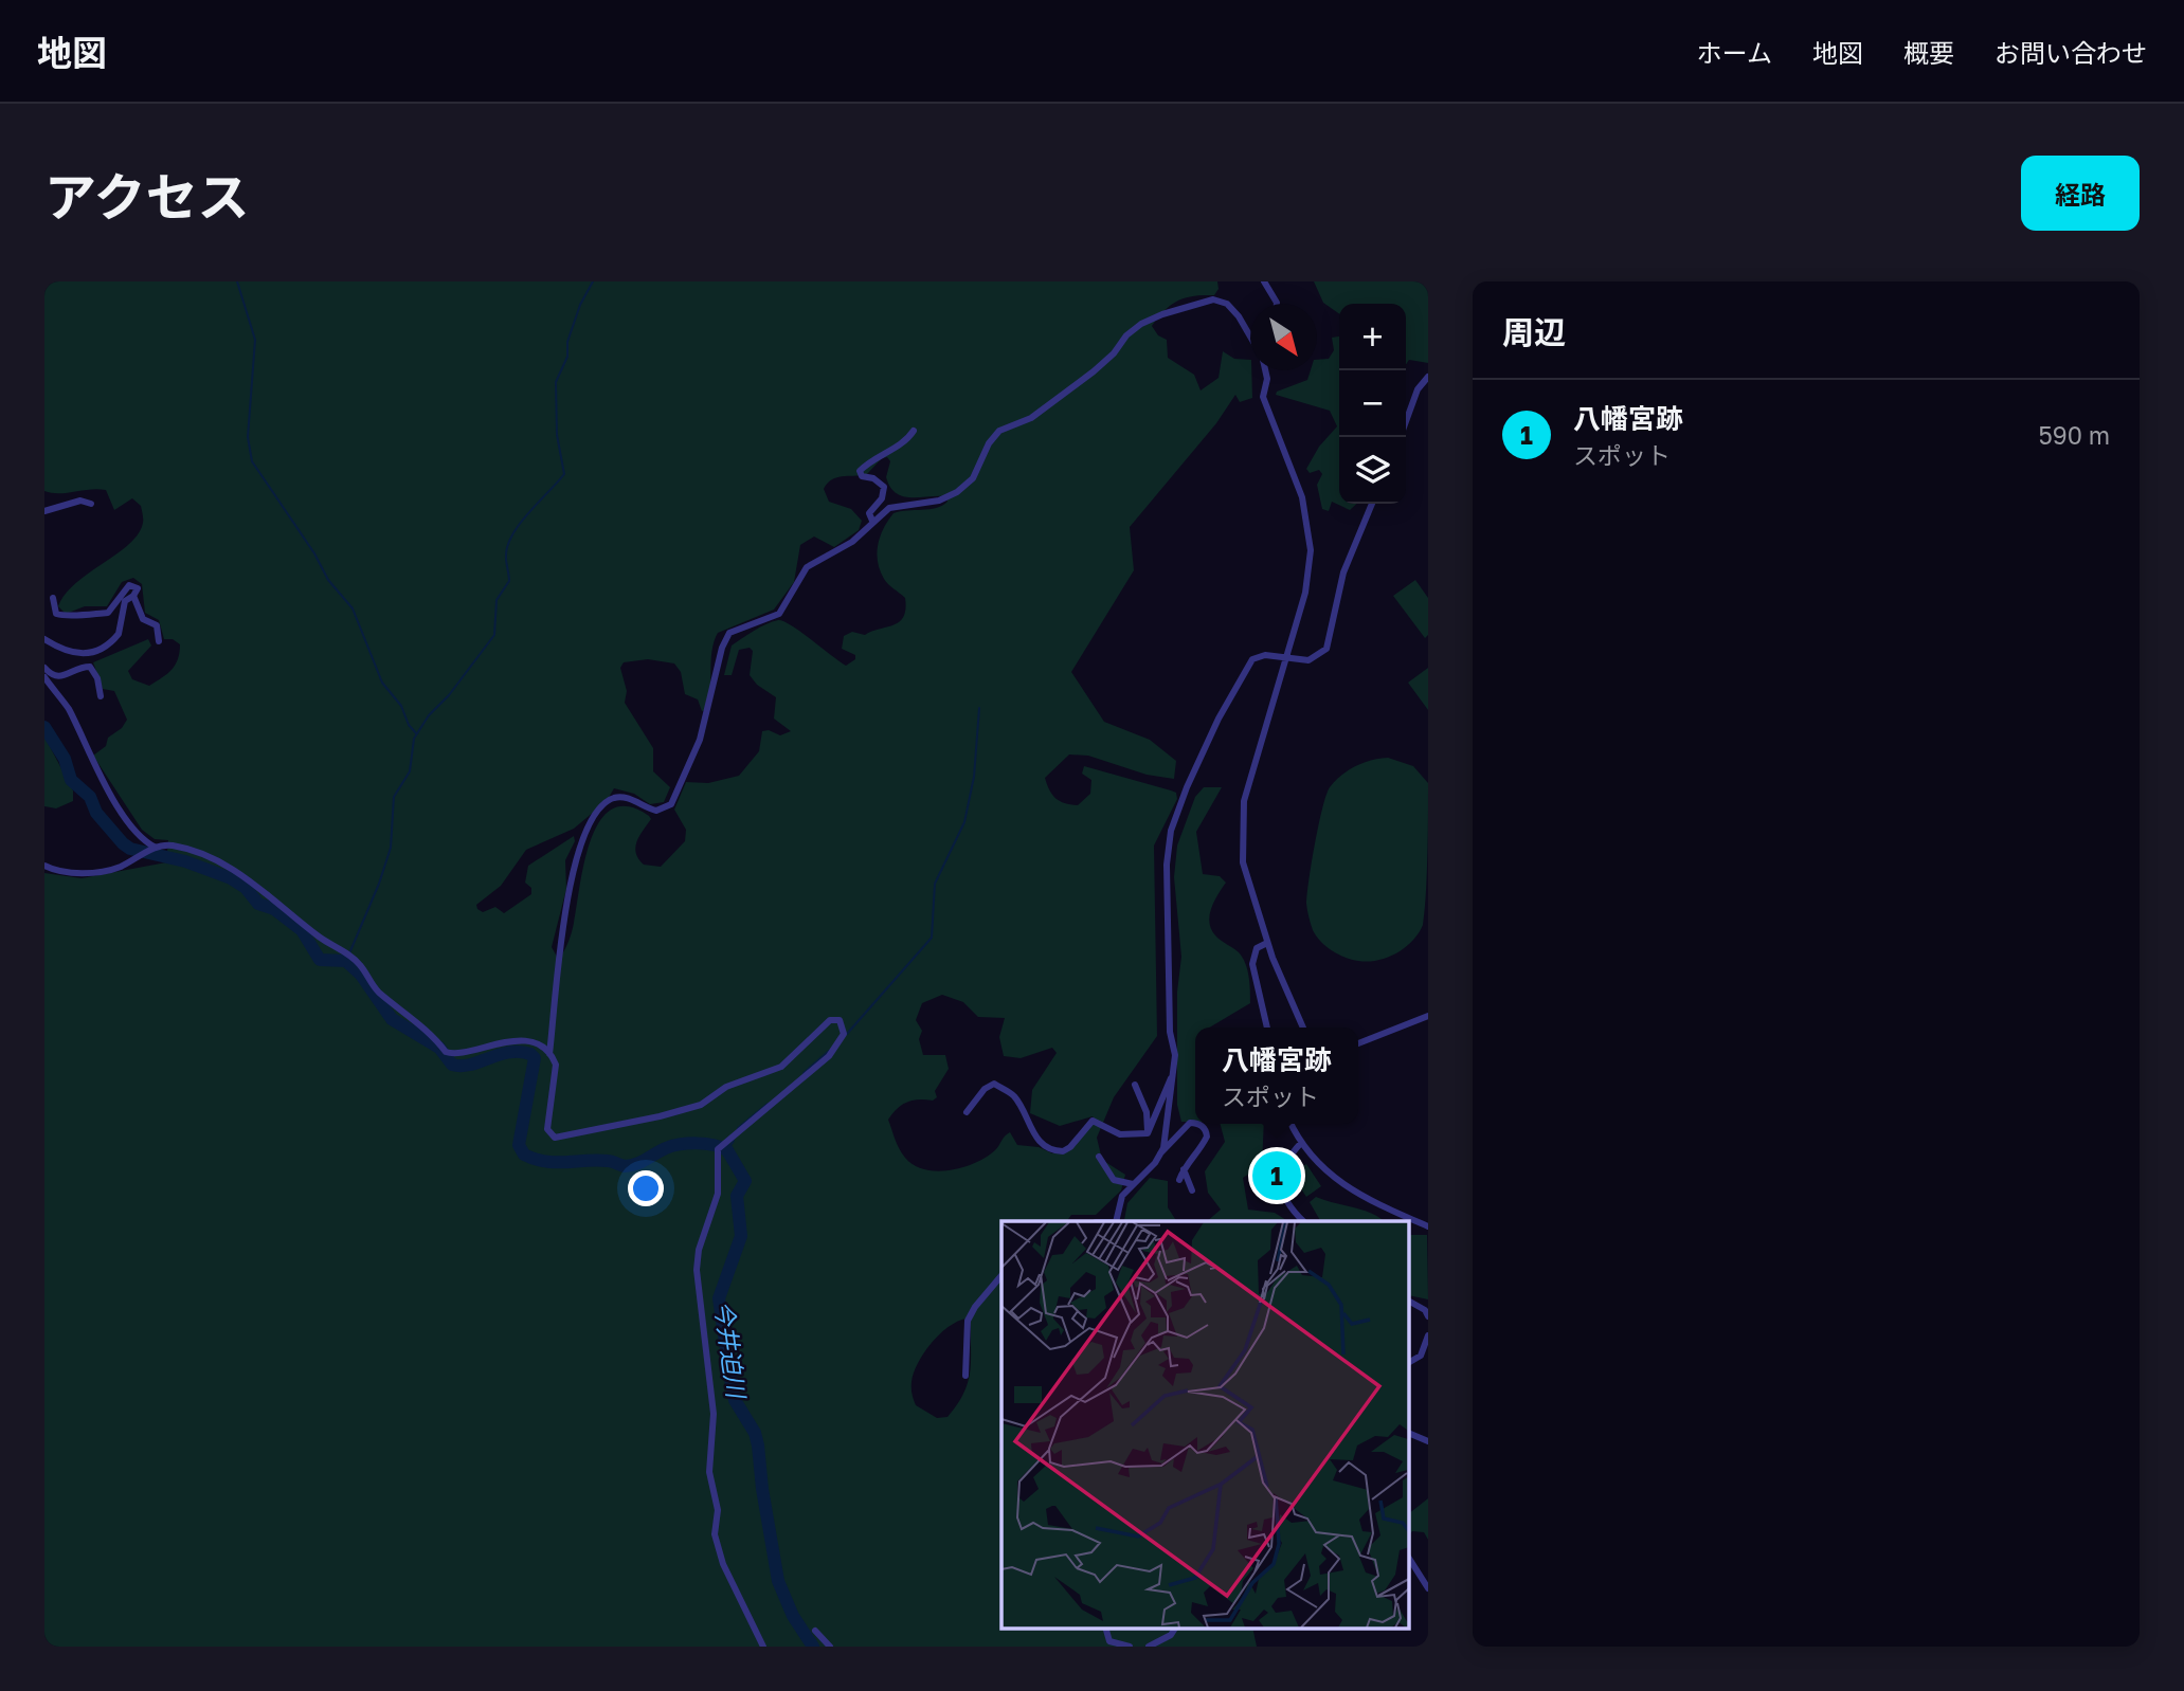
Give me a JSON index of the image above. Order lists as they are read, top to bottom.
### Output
{
  "water": ["今井迫川"],
  "north": "bottom right",
  "page": {
    "header": "地図",
    "nav": [
      "ホーム",
      "地図",
      "概要",
      "お問い合わせ"
    ],
    "title": "アクセス",
    "buttons": "経路",
    "heading": "周辺",
    "map_buttons": ["+", "−"],
    "list": [
      {
        "mark": "1",
        "name": "八幡宮跡",
        "note": "スポット",
        "value": "590 m"
      }
    ],
    "popup": ["八幡宮跡", "スポット"],
    "pins": "1"
  }
}
